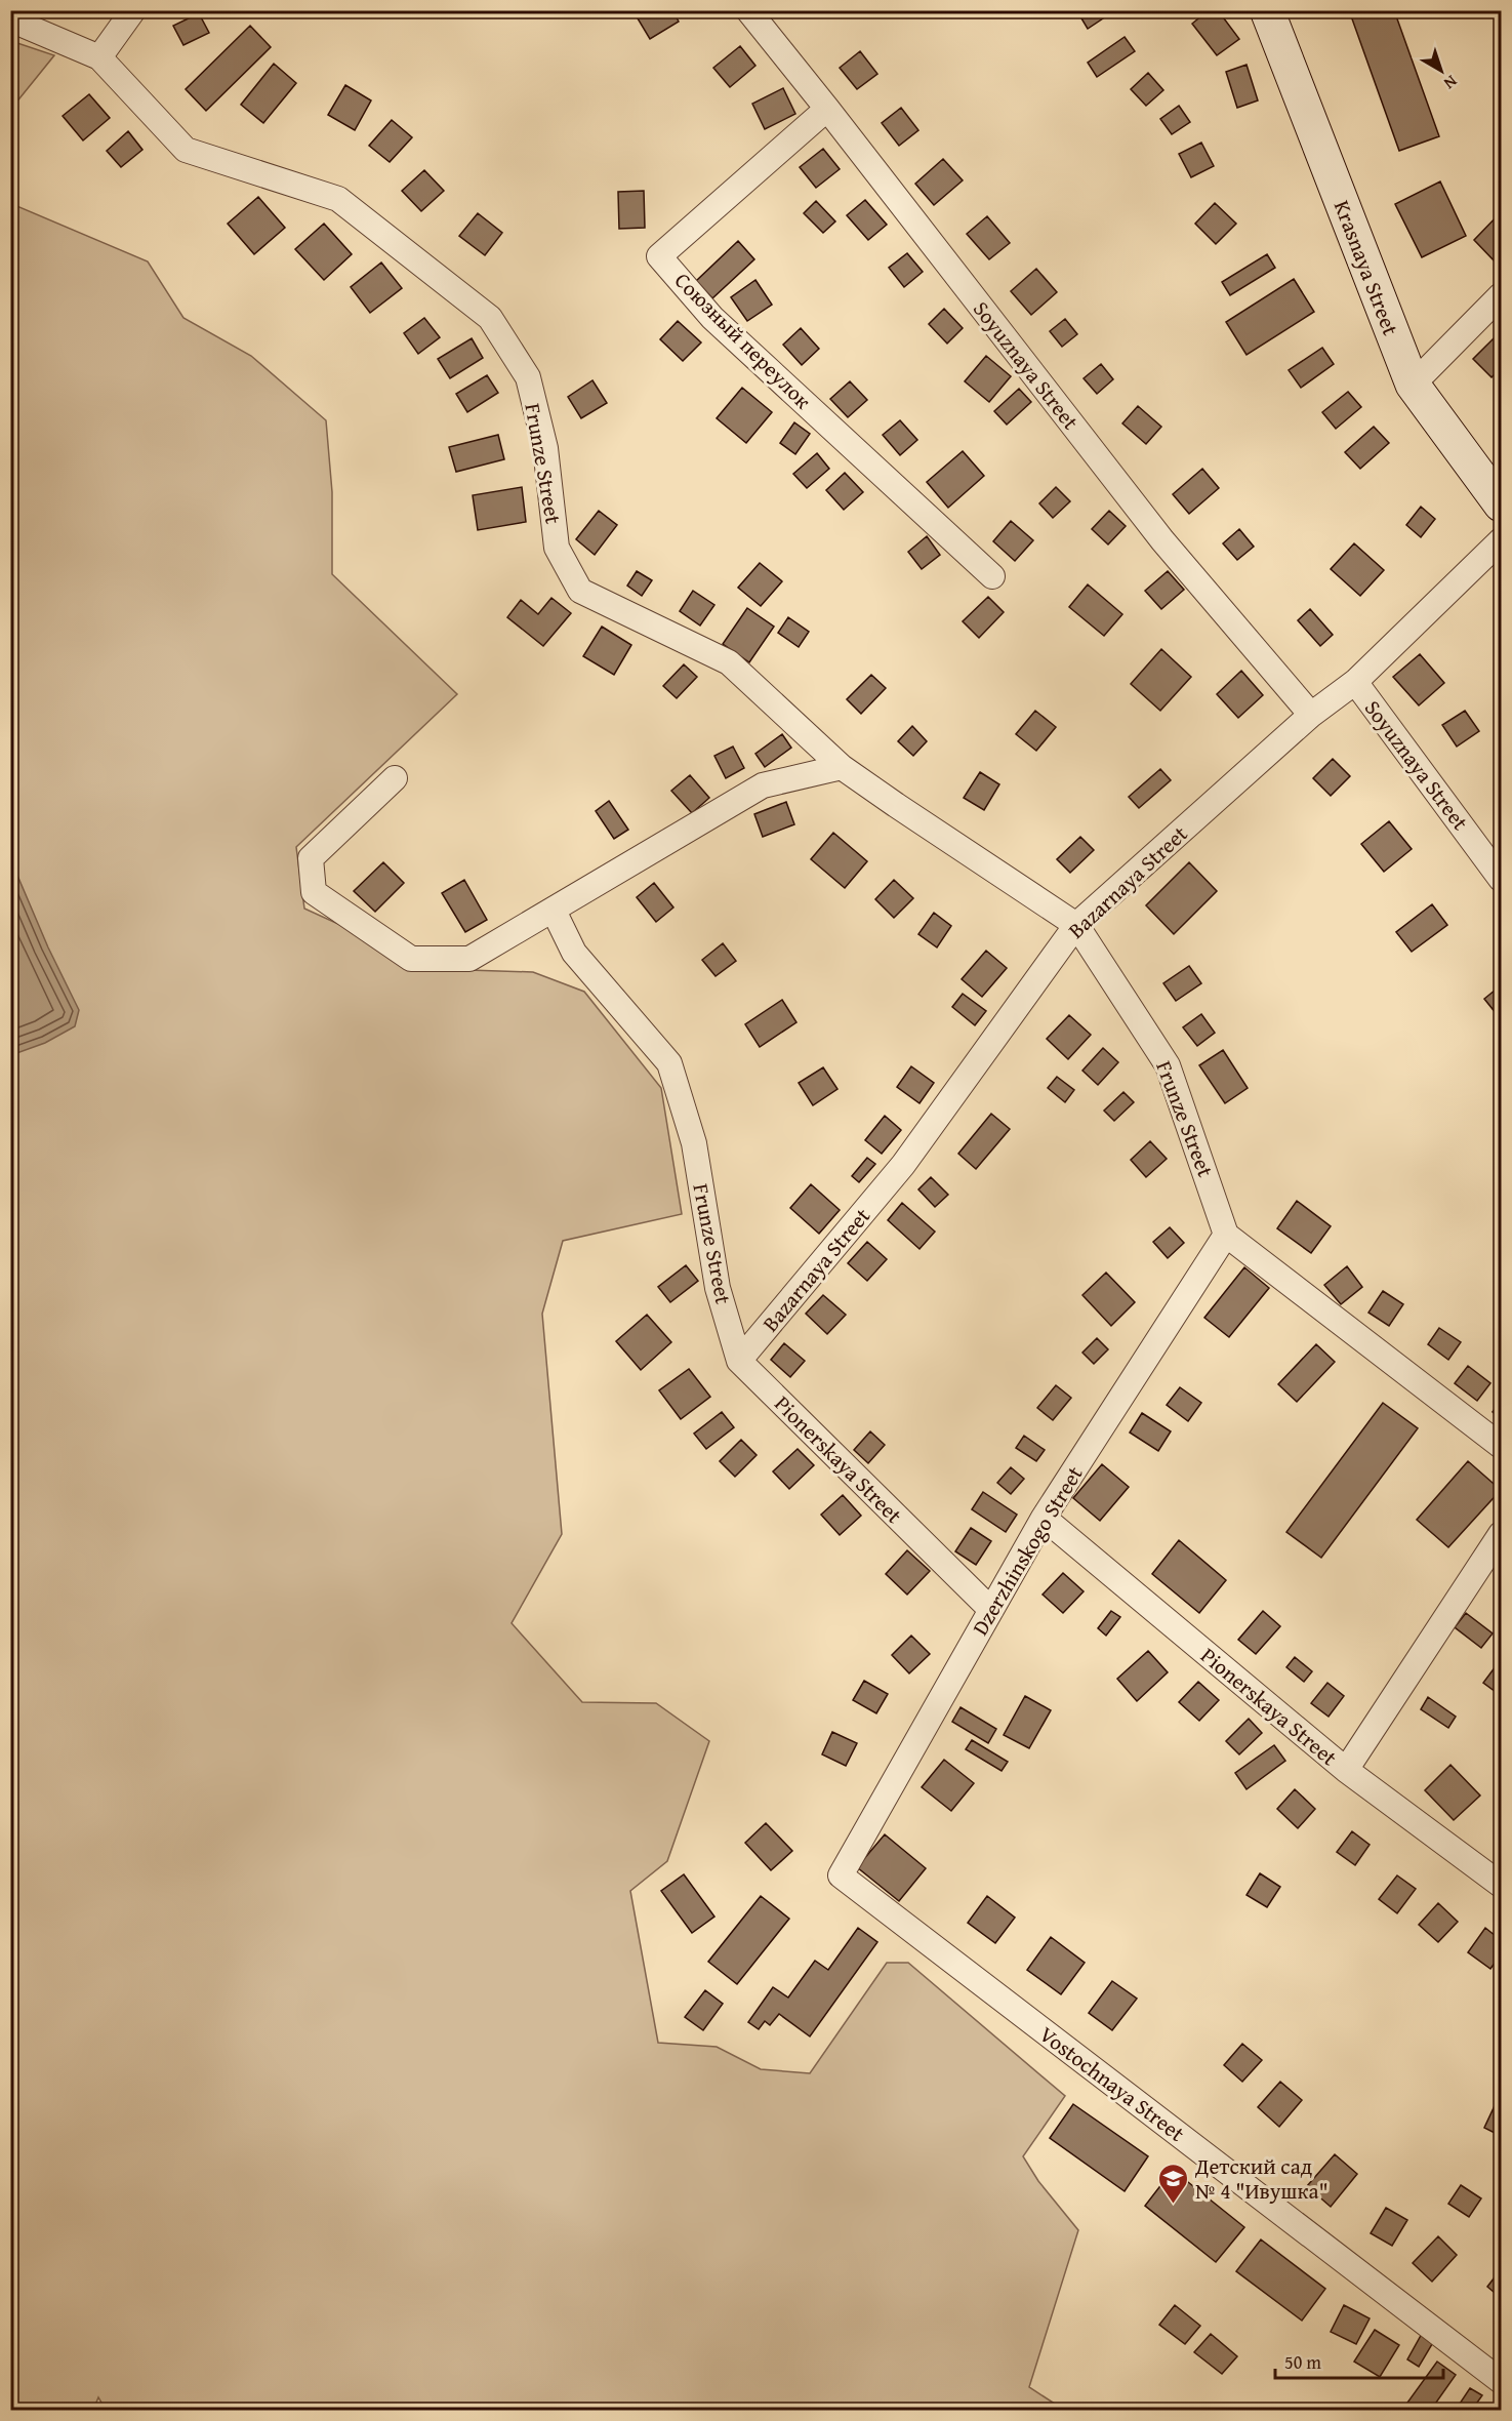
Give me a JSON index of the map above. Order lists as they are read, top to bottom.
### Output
{
  "streets": {
    "street": [
      "Krasnaya Street",
      "Союзный переулок",
      "Soyuznaya Street",
      "Frunze Street",
      "Bazarnaya Street",
      "Pionerskaya Street",
      "Dzerzhinskogo Street",
      "Vostochnaya Street"
    ]
  },
  "crossings": [
    ["Союзный переулок", "Soyuznaya Street"],
    ["Soyuznaya Street", "Bazarnaya Street"],
    ["Frunze Street", "Bazarnaya Street"],
    ["Frunze Street", "Pionerskaya Street"],
    ["Frunze Street", "Dzerzhinskogo Street"],
    ["Bazarnaya Street", "Pionerskaya Street"],
    ["Pionerskaya Street", "Dzerzhinskogo Street"],
    ["Dzerzhinskogo Street", "Vostochnaya Street"]
  ],
  "places": {
    "school or university": ["Детский сад № 4 \"Ивушка\""]
  },
  "scale_bar": "50 m",
  "north": "bottom right"
}
